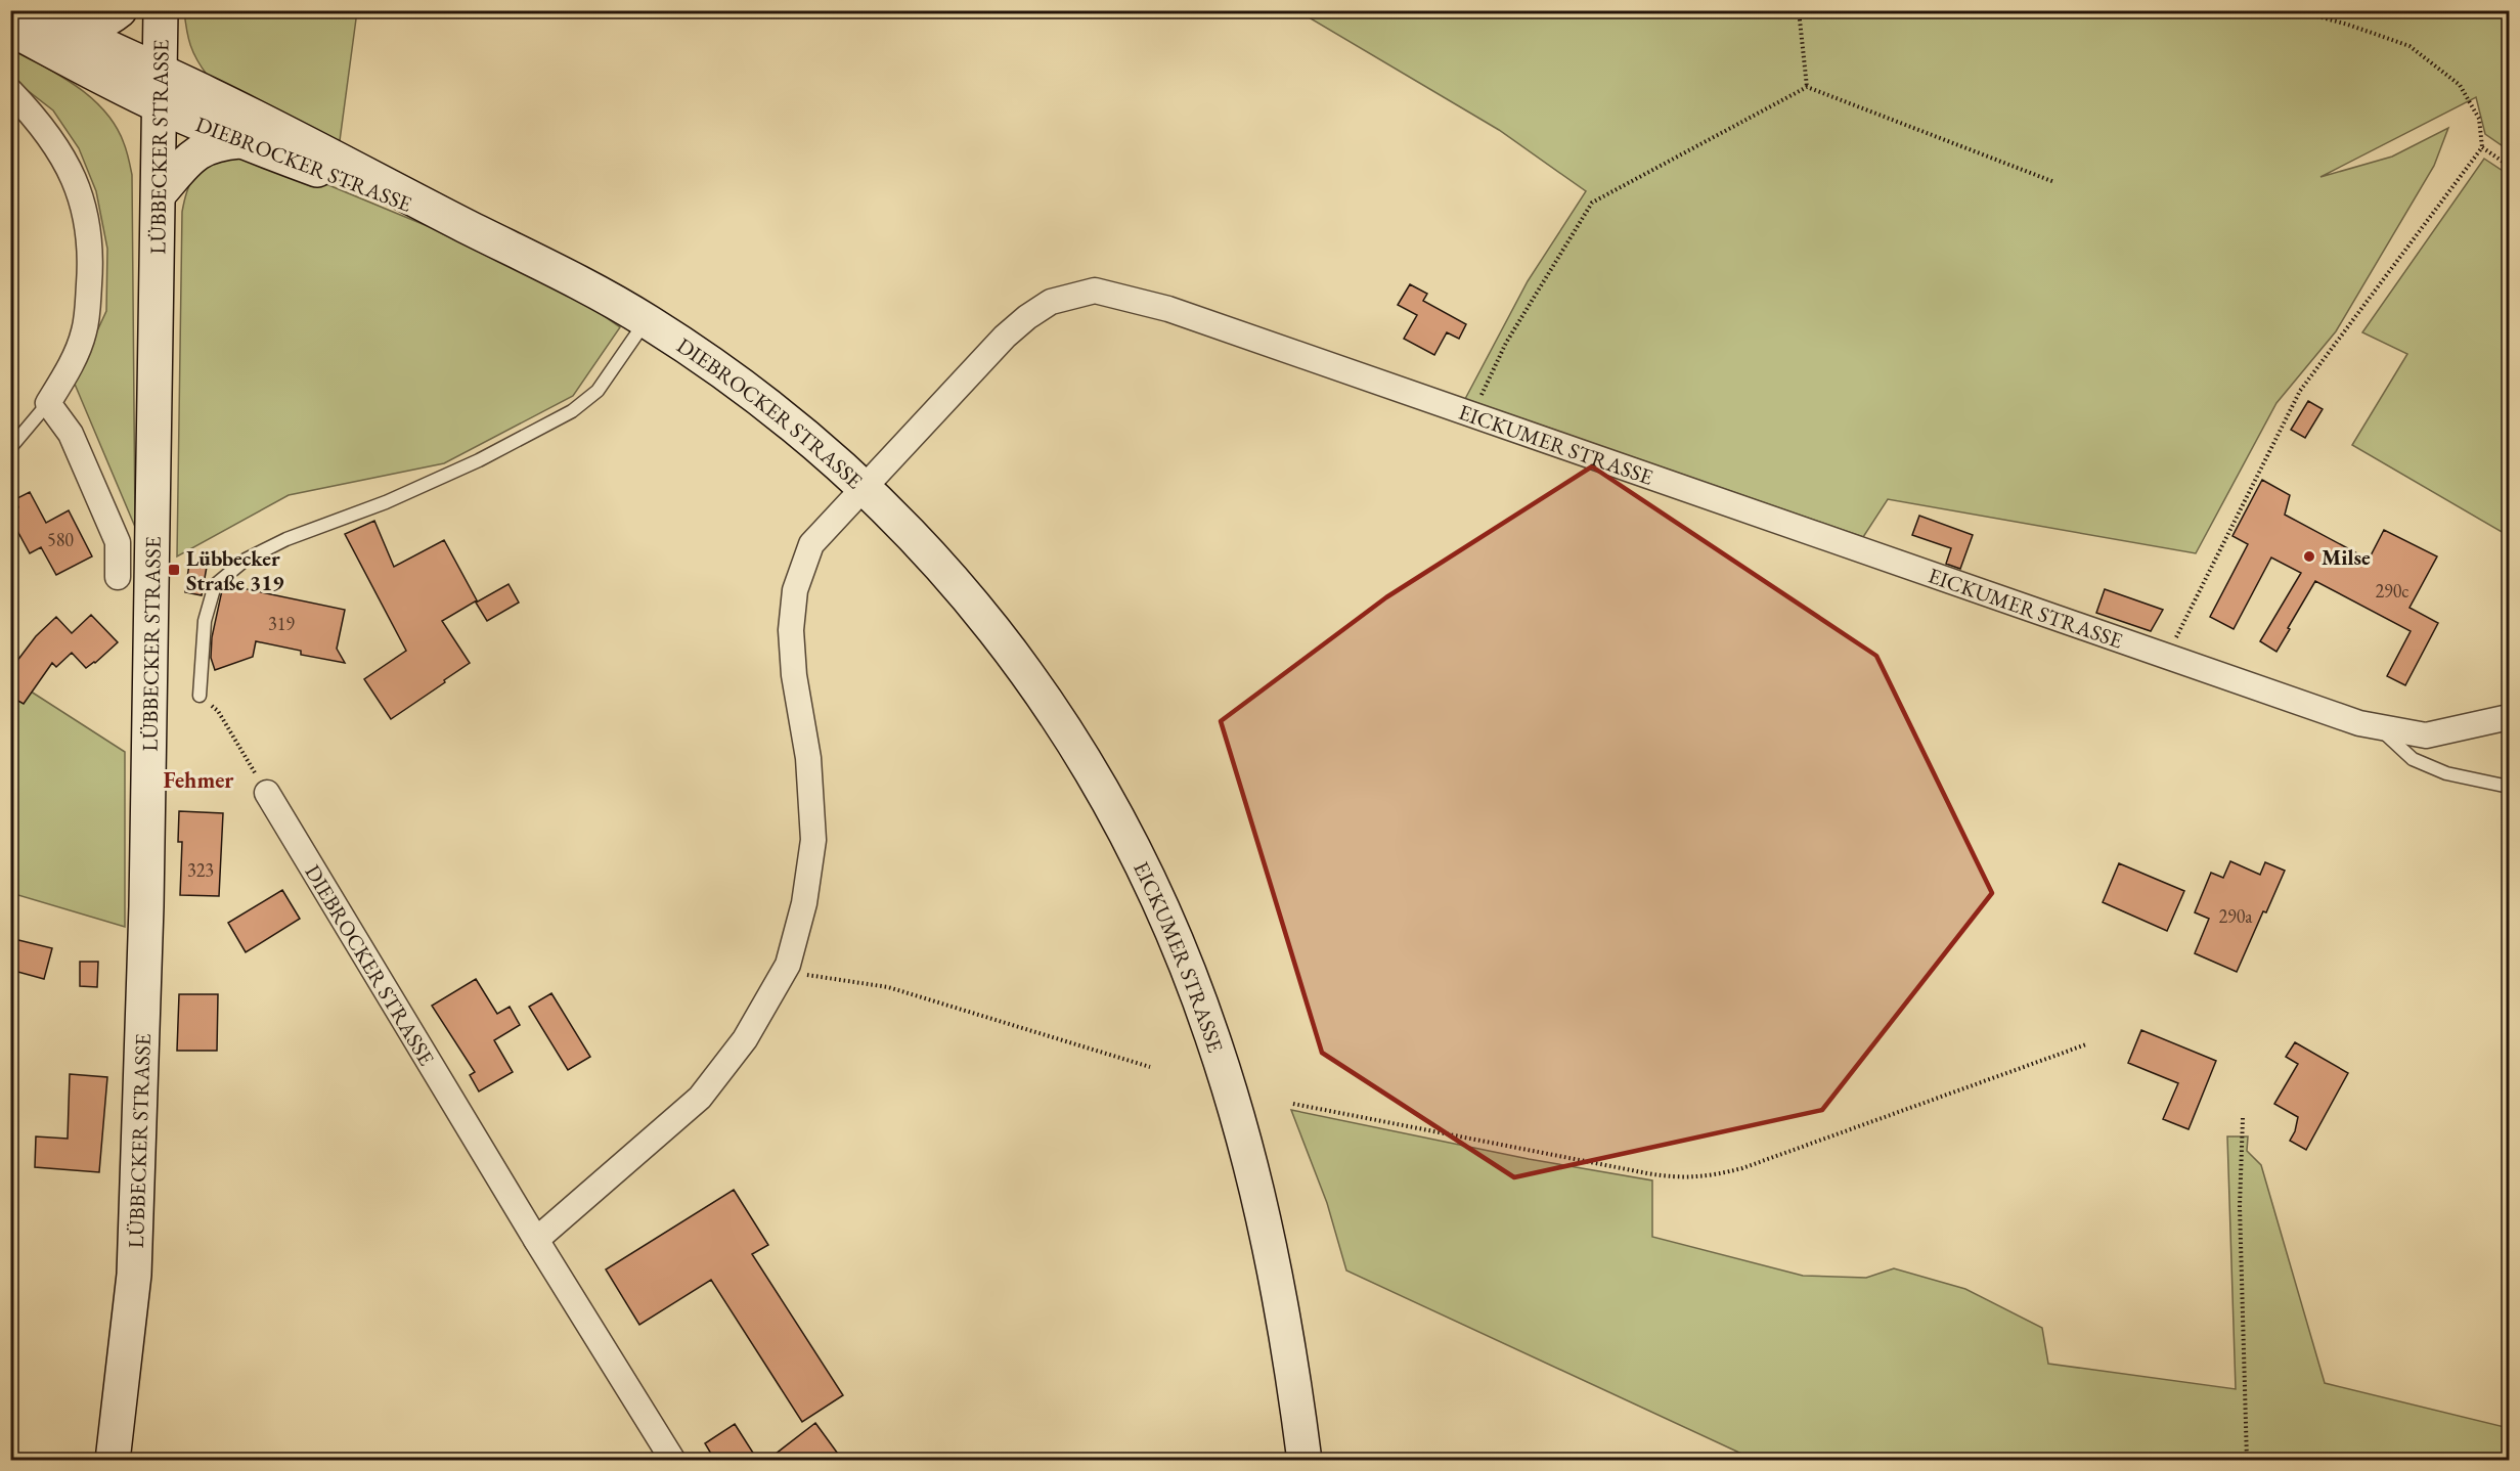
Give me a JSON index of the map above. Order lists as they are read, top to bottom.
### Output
{
  "streets": {
    "main road": ["LÜBBECKER STRASSE", "DIEBROCKER STRASSE", "EICKUMER STRASSE"]
  },
  "crossings": [
    ["LÜBBECKER STRASSE", "DIEBROCKER STRASSE"],
    ["DIEBROCKER STRASSE", "EICKUMER STRASSE"]
  ],
  "districts": ["Fehmer"],
  "places": {
    "other": ["Milse"],
    "transit": ["Lübbecker Straße 319"]
  },
  "house_numbers": [
    "580",
    "290c",
    "319",
    "323",
    "290a"
  ]
}
